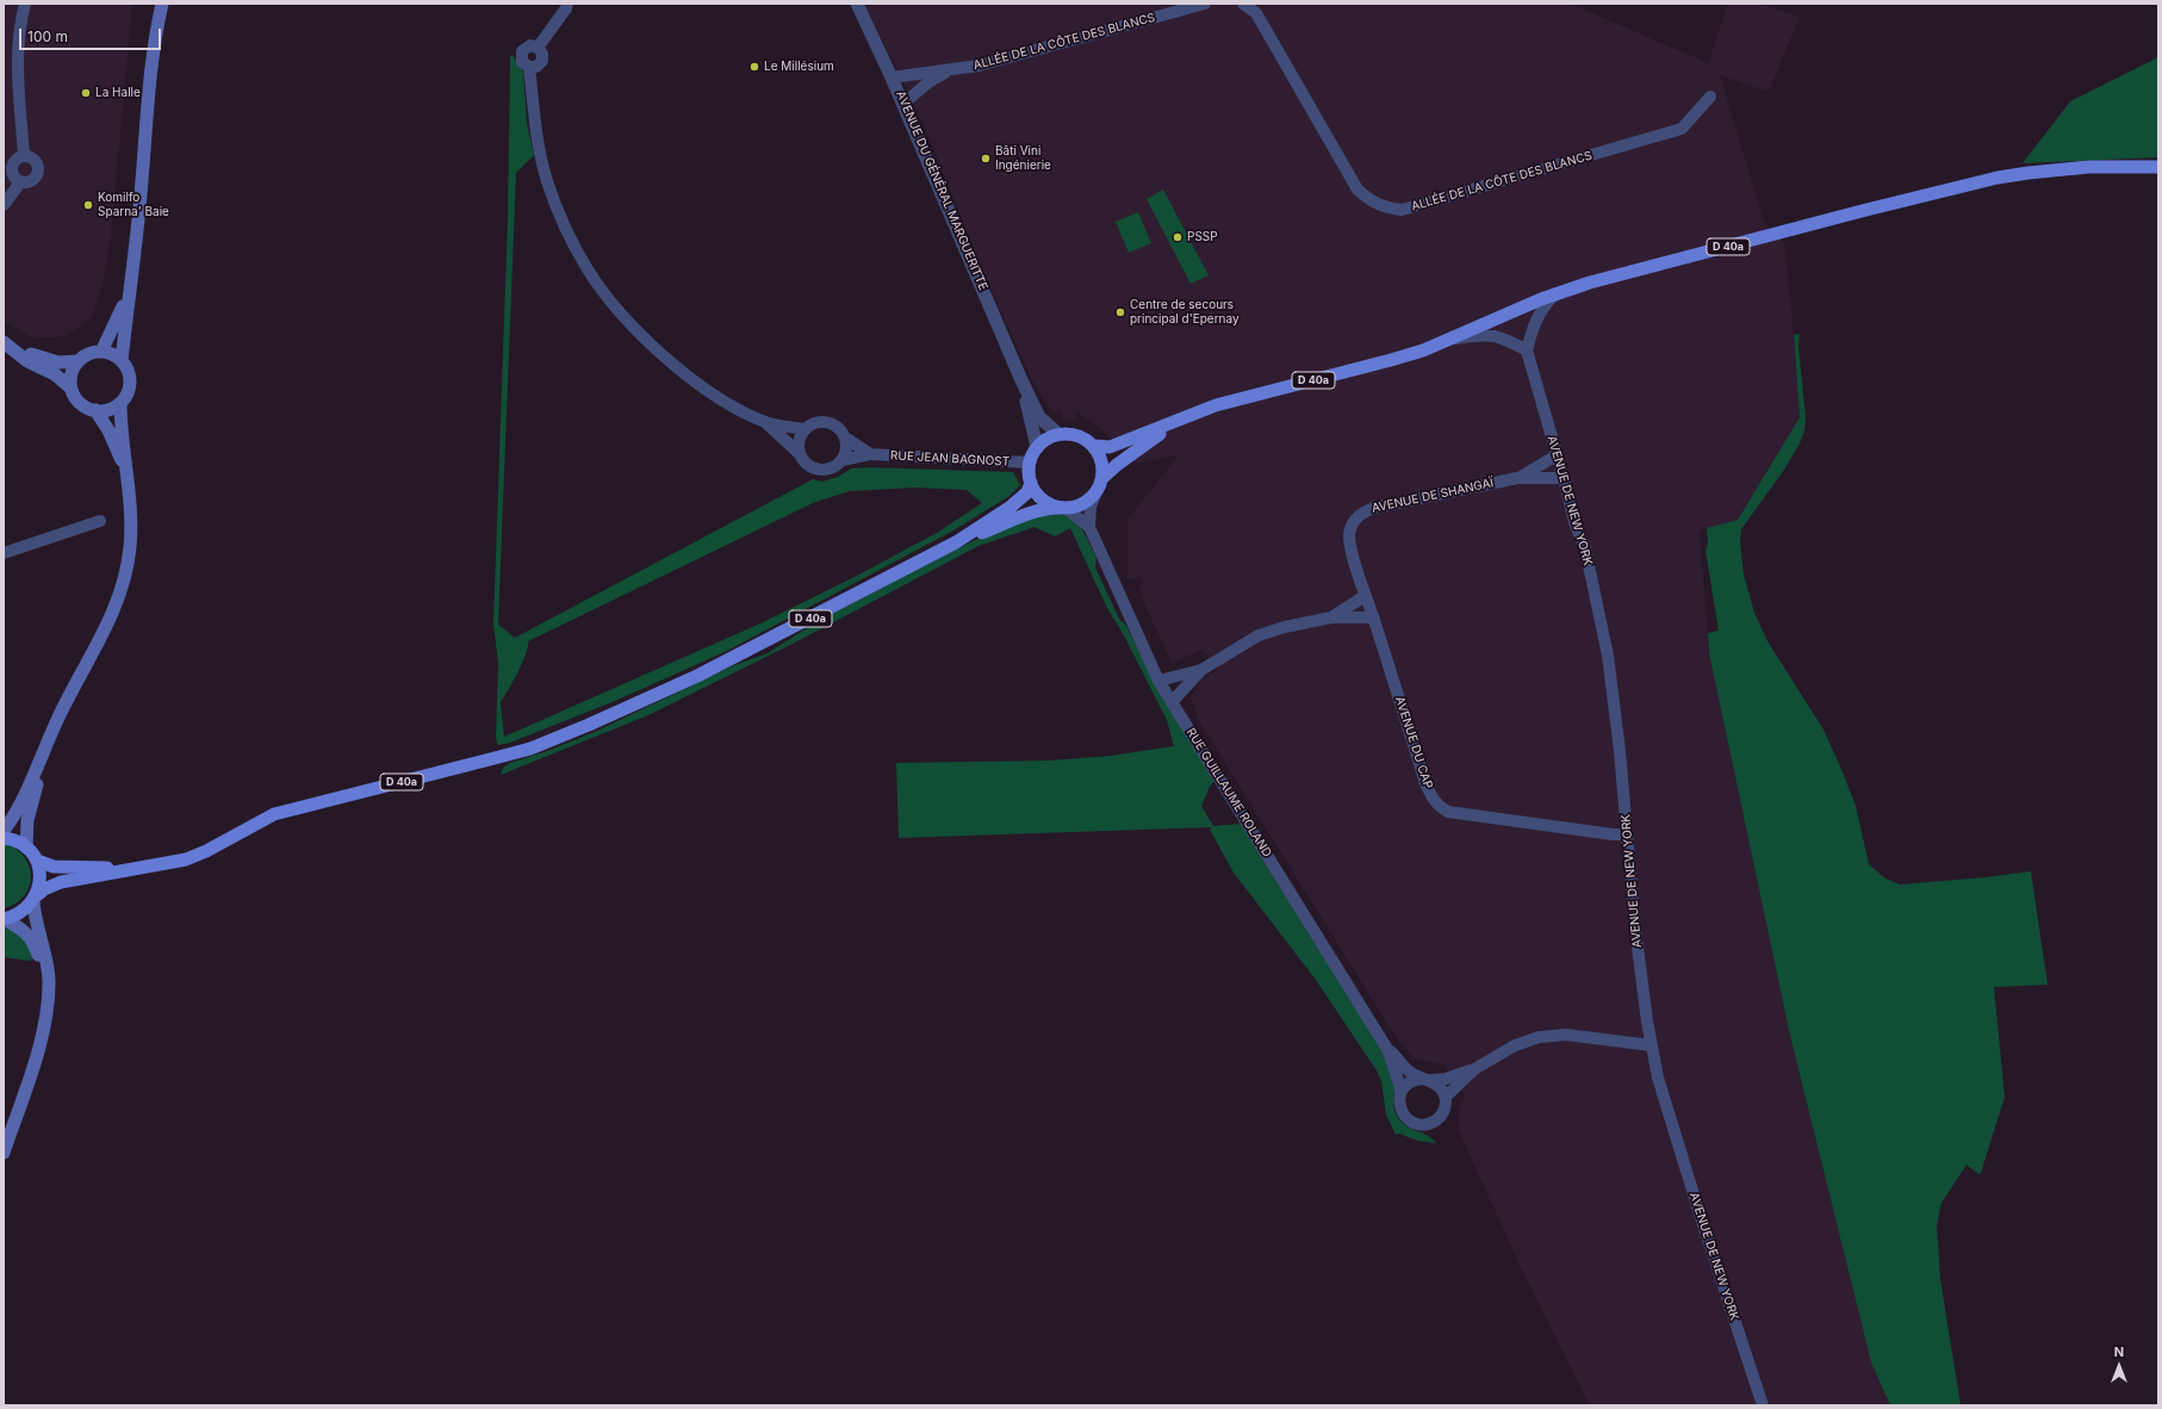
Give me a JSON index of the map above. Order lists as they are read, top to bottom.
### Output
{
  "streets": {
    "main road": ["D 40a"],
    "street": [
      "ALLÉE DE LA CÔTE DES BLANCS",
      "AVENUE DU GÉNÉRAL MARGUERITTE",
      "RUE JEAN BAGNOST",
      "AVENUE DE SHANGAÏ",
      "AVENUE DE NEW YORK",
      "AVENUE DU CAP",
      "RUE GUILLAUME ROLAND"
    ]
  },
  "crossings": [
    ["ALLÉE DE LA CÔTE DES BLANCS", "AVENUE DU GÉNÉRAL MARGUERITTE"],
    ["AVENUE DU GÉNÉRAL MARGUERITTE", "D 40a"],
    ["AVENUE DU GÉNÉRAL MARGUERITTE", "RUE JEAN BAGNOST"],
    ["D 40a", "RUE JEAN BAGNOST"],
    ["AVENUE DE SHANGAÏ", "AVENUE DU CAP"],
    ["AVENUE DE NEW YORK", "AVENUE DU CAP"]
  ],
  "places": [
    "Le Millésium",
    "La Halle",
    "Bâti Vini Ingénierie",
    "Komilfo Sparna' Baie",
    "PSSP",
    "Centre de secours principal d'Epernay"
  ],
  "scale_bar": "100 m",
  "north": "top"
}
